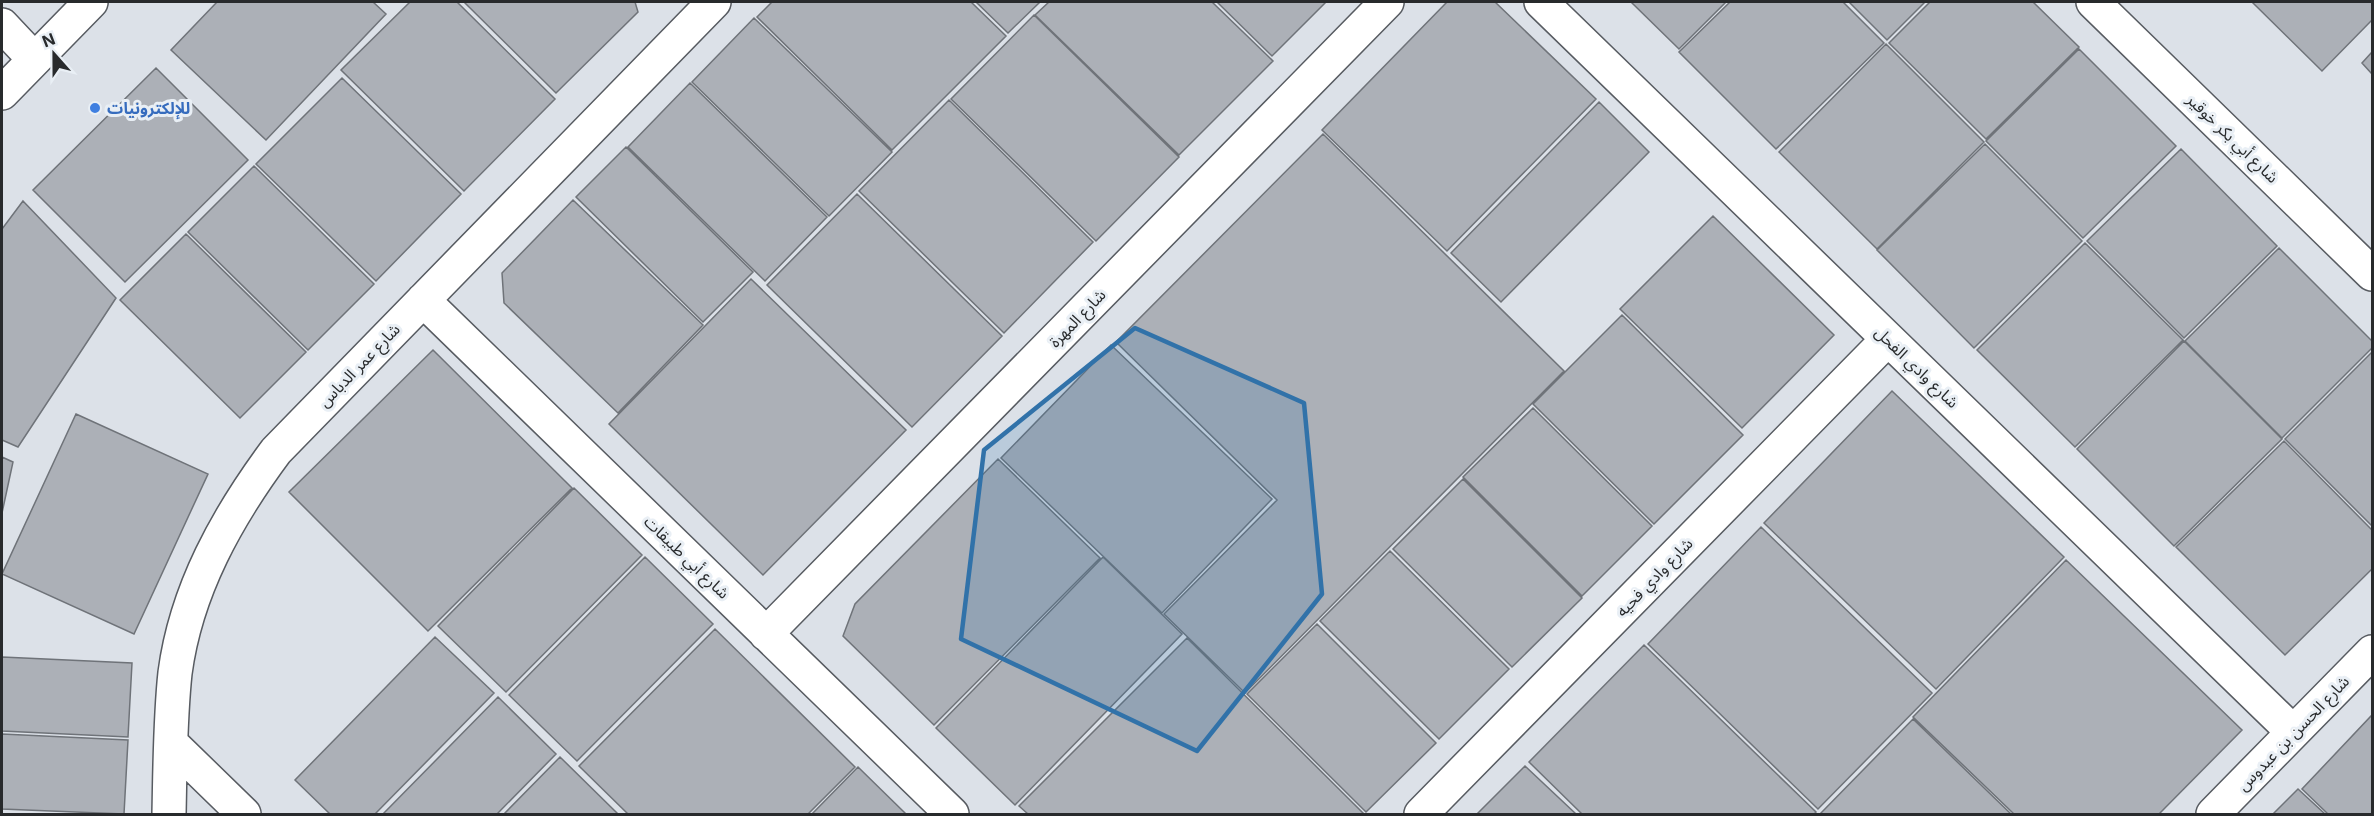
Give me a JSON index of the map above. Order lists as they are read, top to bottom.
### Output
{
  "streets": {
    "street": [
      "شارع أبي بكر خوقير",
      "شارع المهرة",
      "شارع عمر الدباس",
      "شارع وادي الفحل",
      "شارع أبي طبيقات",
      "شارع وادي فحيه",
      "شارع الحسن بن عبدوس"
    ]
  },
  "crossings": [
    ["شارع المهرة", "شارع أبي طبيقات"],
    ["شارع عمر الدباس", "شارع أبي طبيقات"],
    ["شارع وادي الفحل", "شارع وادي فحيه"],
    ["شارع وادي الفحل", "شارع الحسن بن عبدوس"]
  ],
  "places": ["للإلكترونيات"],
  "north": "top"
}
